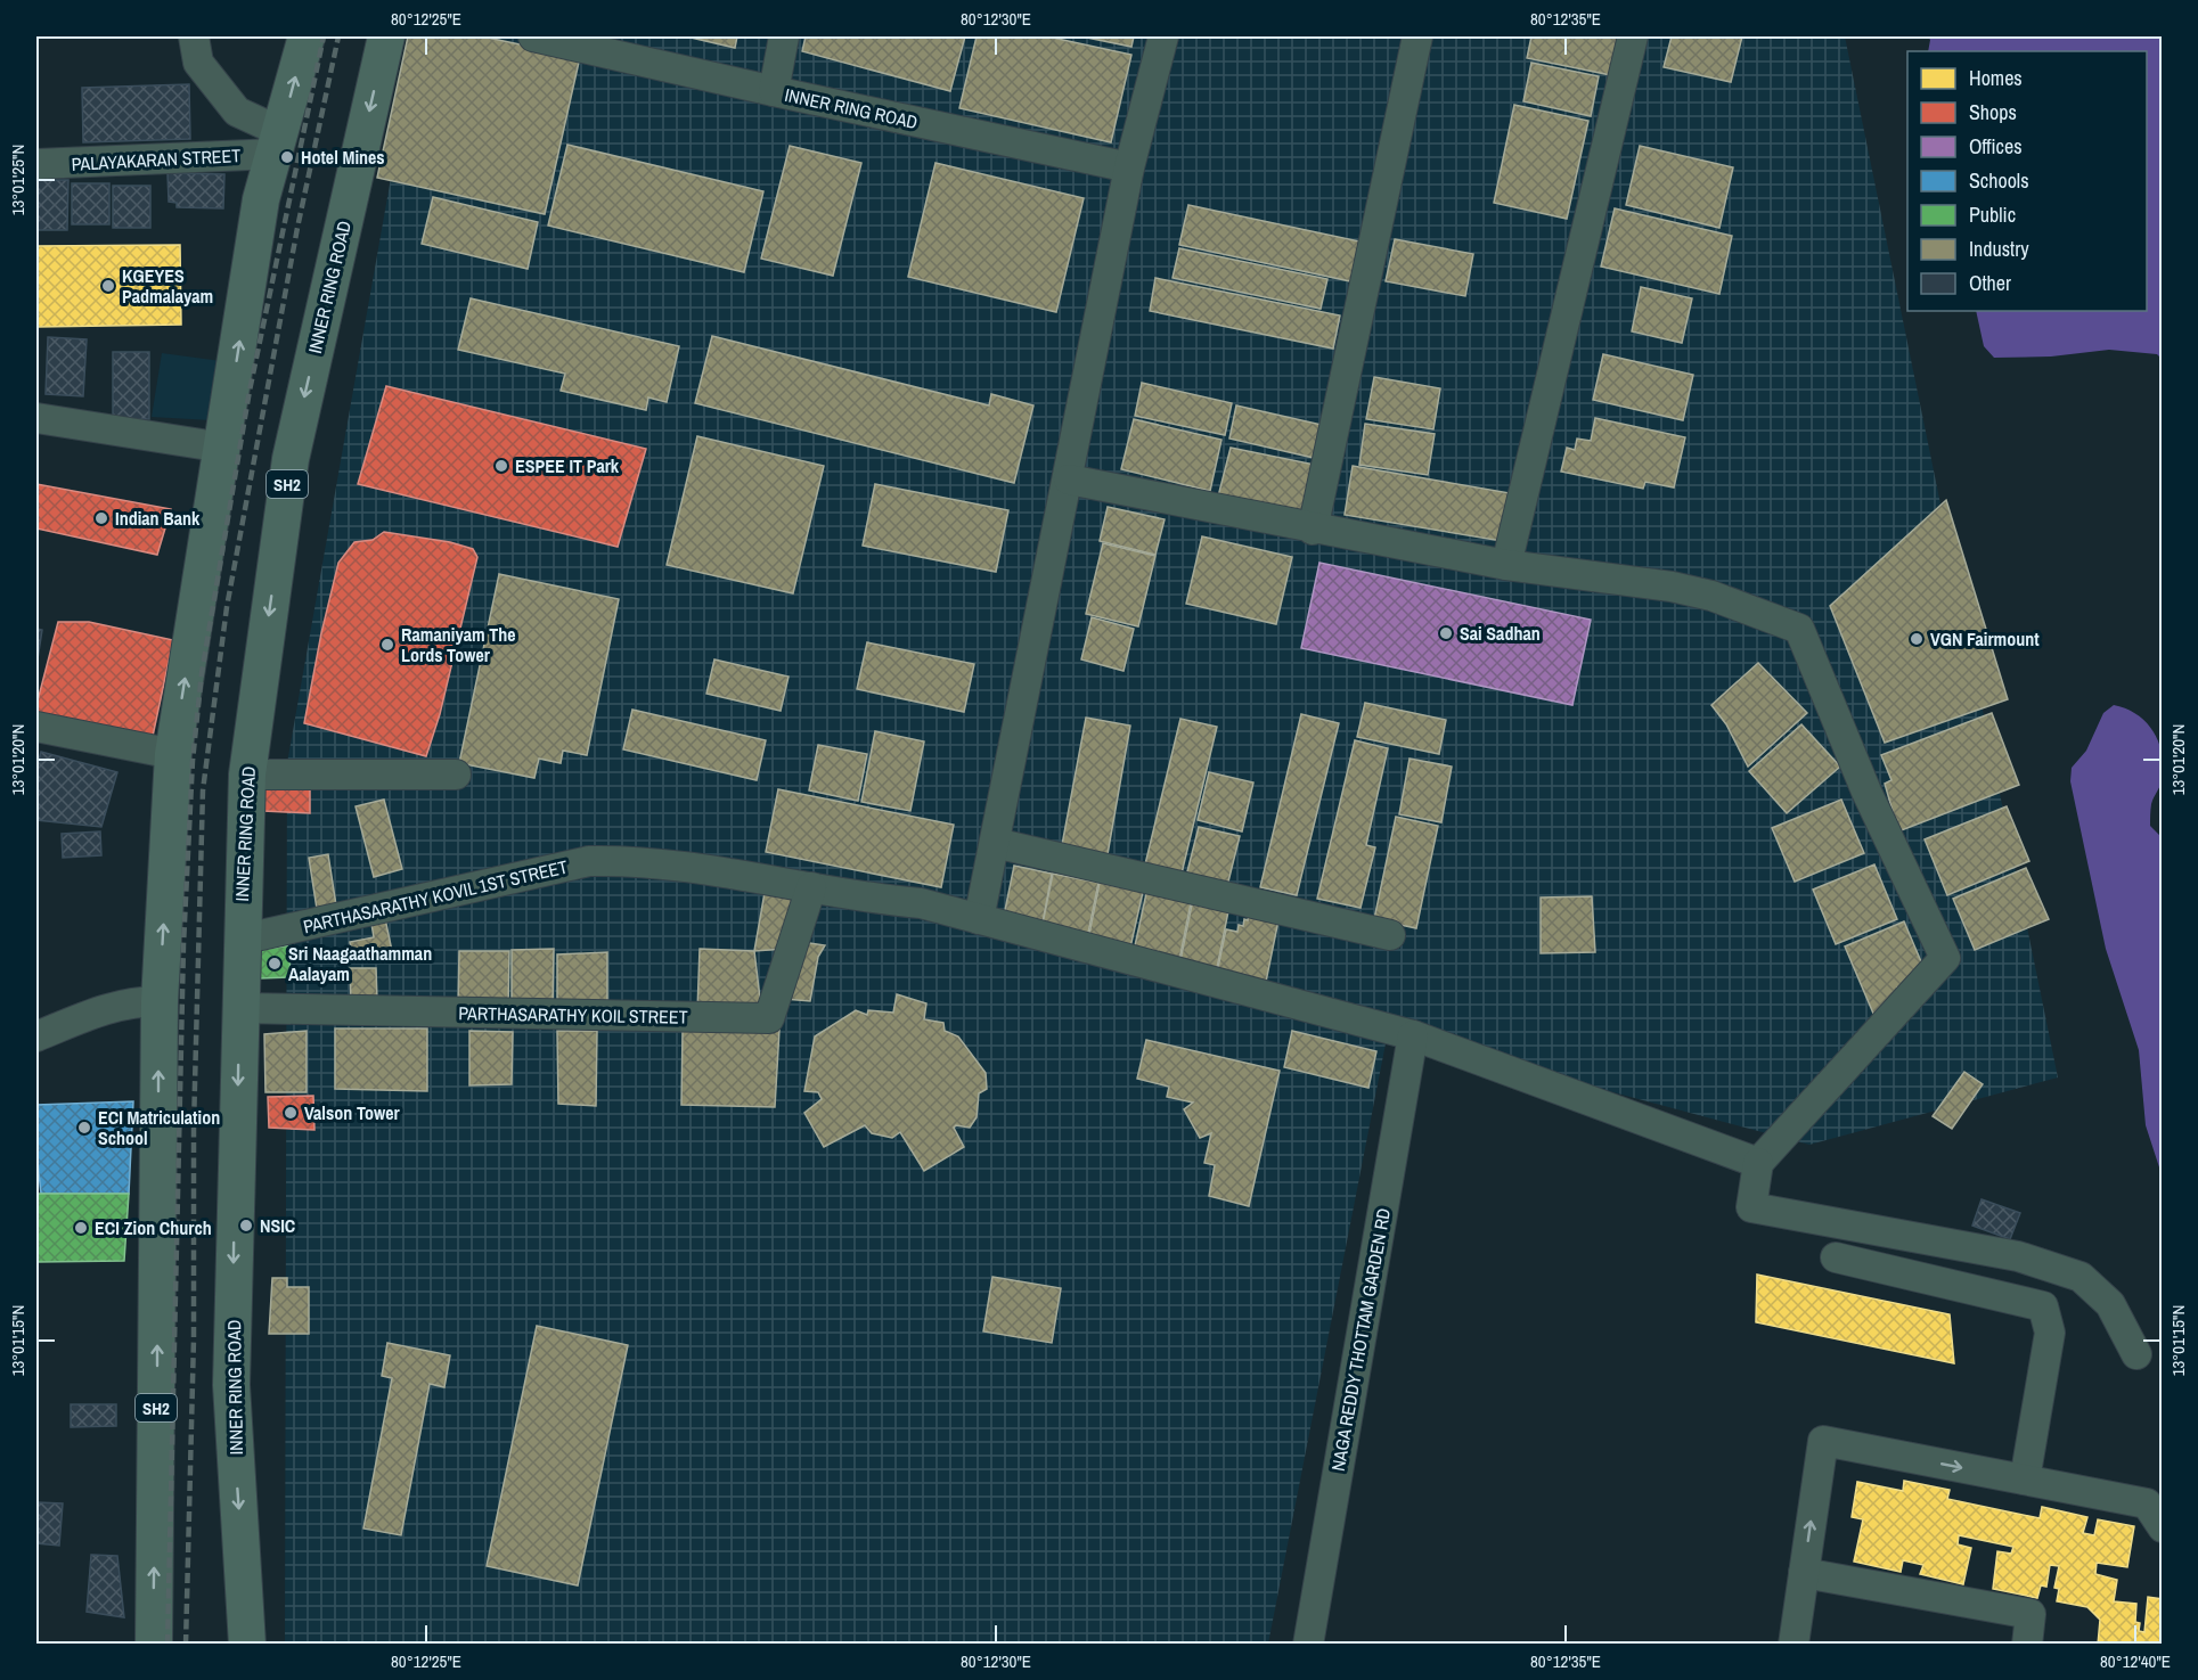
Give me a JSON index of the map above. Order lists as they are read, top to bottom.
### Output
{
  "streets": {
    "main road": ["INNER RING ROAD", "SH2"],
    "street": [
      "PALAYAKARAN STREET",
      "PARTHASARATHY KOVIL 1ST STREET",
      "PARTHASARATHY KOIL STREET",
      "NAGA REDDY THOTTAM GARDEN RD"
    ]
  },
  "crossings": [
    ["INNER RING ROAD", "PARTHASARATHY KOVIL 1ST STREET"],
    ["INNER RING ROAD", "PARTHASARATHY KOIL STREET"],
    ["PALAYAKARAN STREET", "SH2"],
    ["PARTHASARATHY KOVIL 1ST STREET", "PARTHASARATHY KOIL STREET"],
    ["PARTHASARATHY KOVIL 1ST STREET", "NAGA REDDY THOTTAM GARDEN RD"]
  ],
  "places": [
    "Hotel Mines",
    "KGEYES Padmalayam",
    "ESPEE IT Park",
    "Indian Bank",
    "Sai Sadhan",
    "VGN Fairmount",
    "Ramaniyam The Lords Tower",
    "Sri Naagaathamman Aalayam",
    "Valson Tower",
    "ECI Matriculation School",
    "NSIC",
    "ECI Zion Church"
  ],
  "legend": [
    "Homes",
    "Shops",
    "Offices",
    "Schools",
    "Public",
    "Industry",
    "Other"
  ],
  "coordinates": [
    "80°12'25\"E",
    "80°12'30\"E",
    "80°12'35\"E",
    "13°01'25\"N",
    "13°01'20\"N",
    "13°01'15\"N",
    "80°12'40\"E"
  ]
}
